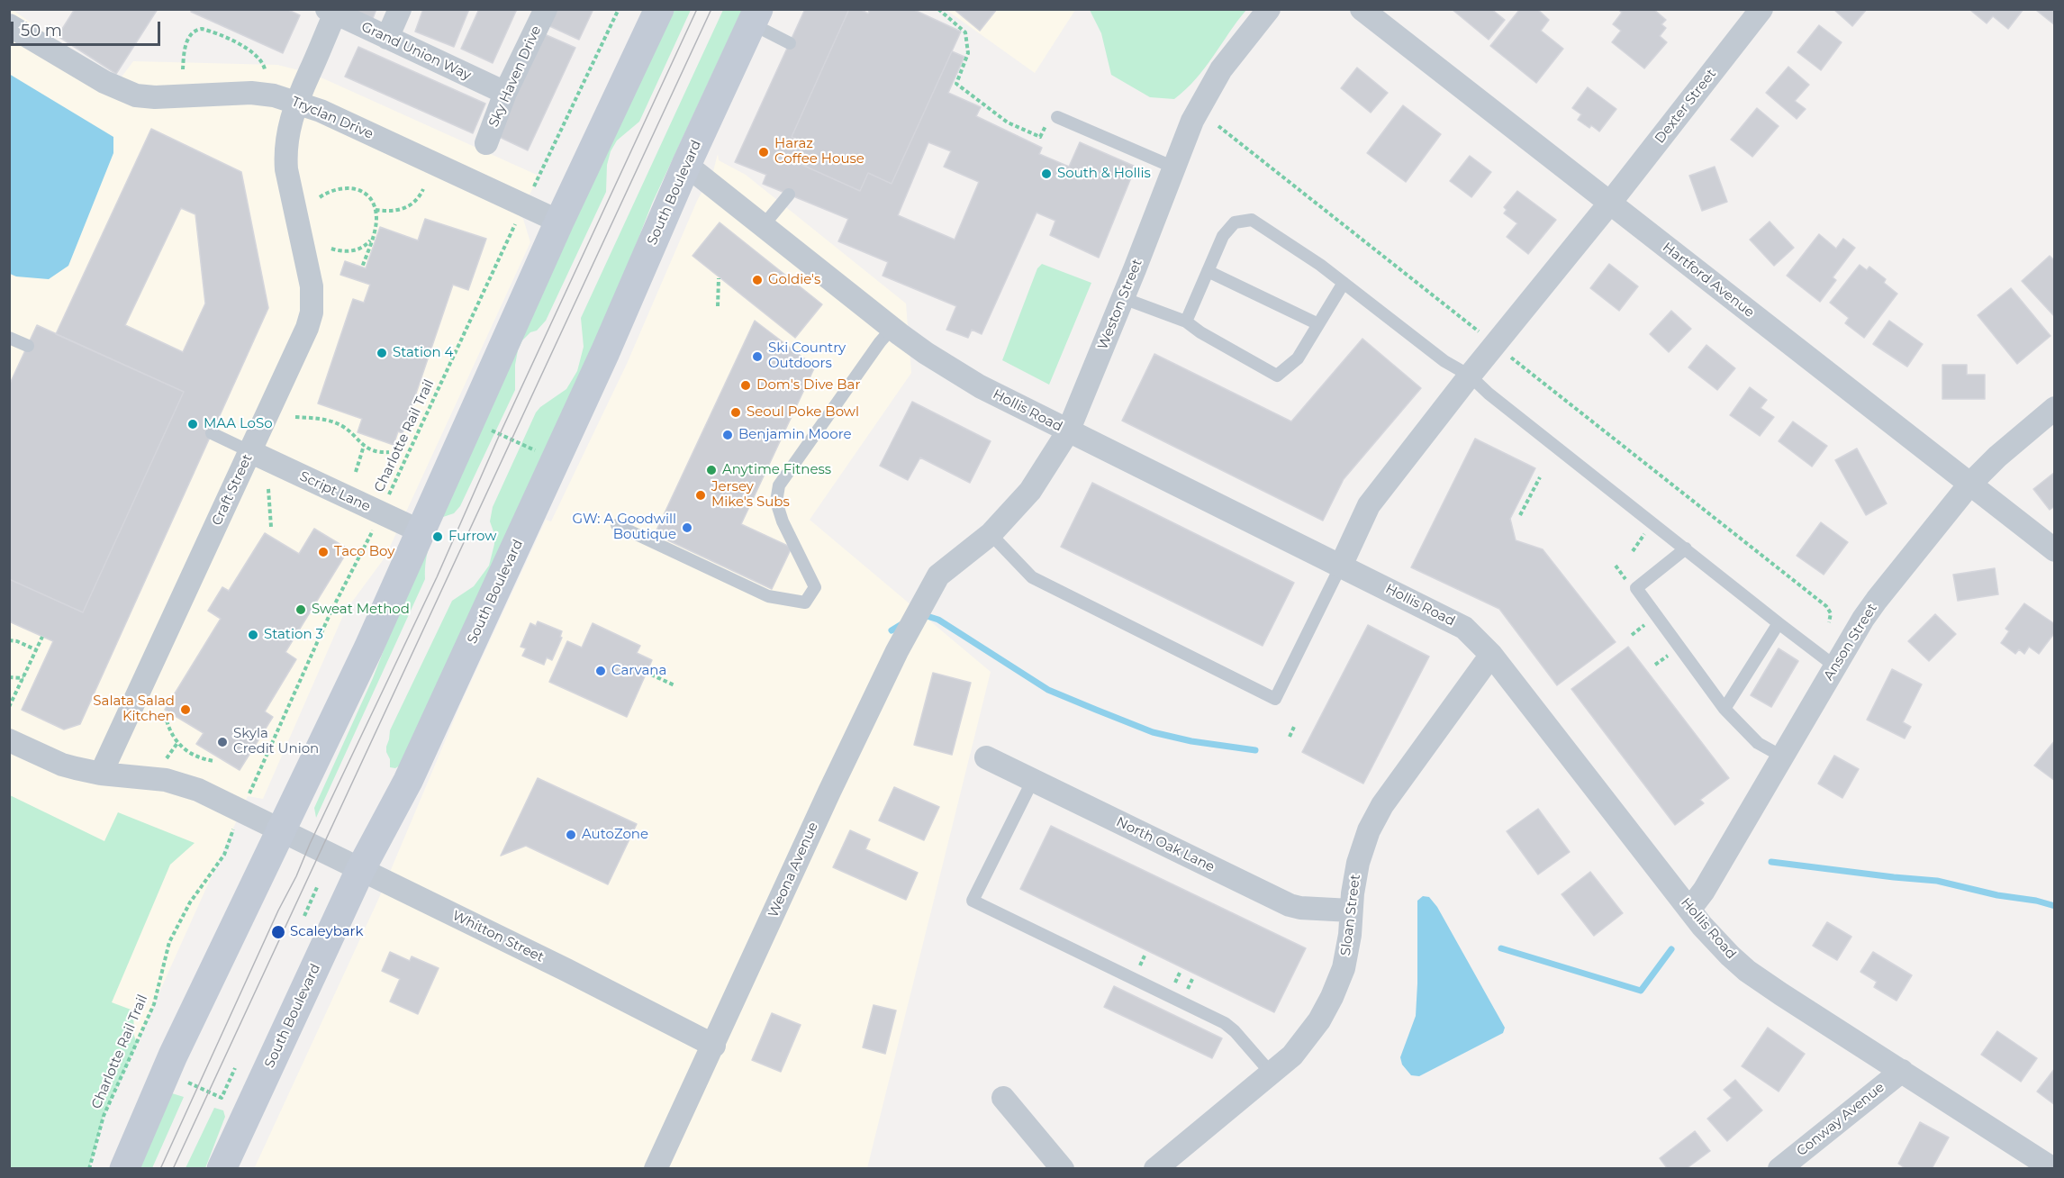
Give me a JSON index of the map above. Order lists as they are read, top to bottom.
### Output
{
  "streets": {
    "main road": ["South Boulevard"],
    "street": [
      "Grand Union Way",
      "Sky Haven Drive",
      "Dexter Street",
      "Tryclan Drive",
      "Hartford Avenue",
      "Weston Street",
      "Hollis Road",
      "Craft Street",
      "Script Lane",
      "Anson Street",
      "North Oak Lane",
      "Weona Avenue",
      "Sloan Street",
      "Whitton Street",
      "Conway Avenue"
    ],
    "path": ["Charlotte Rail Trail"]
  },
  "crossings": [
    ["Grand Union Way", "Sky Haven Drive"],
    ["Grand Union Way", "Craft Street"],
    ["Dexter Street", "Hartford Avenue"],
    ["Dexter Street", "Hollis Road"],
    ["Tryclan Drive", "Charlotte Rail Trail"],
    ["Tryclan Drive", "Craft Street"],
    ["South Boulevard", "Hollis Road"],
    ["South Boulevard", "Whitton Street"],
    ["Hartford Avenue", "Anson Street"],
    ["Weston Street", "Hollis Road"],
    ["Weston Street", "Weona Avenue"],
    ["Hollis Road", "Anson Street"],
    ["Hollis Road", "Sloan Street"],
    ["Hollis Road", "Conway Avenue"],
    ["Charlotte Rail Trail", "Script Lane"],
    ["Charlotte Rail Trail", "Whitton Street"],
    ["Craft Street", "Script Lane"],
    ["Craft Street", "Whitton Street"],
    ["North Oak Lane", "Sloan Street"],
    ["Weona Avenue", "Whitton Street"]
  ],
  "places": [
    "Haraz Coffee House",
    "South & Hollis",
    "Goldie's",
    "Station 4",
    "Ski Country Outdoors",
    "Dom's Dive Bar",
    "Seoul Poke Bowl",
    "MAA LoSo",
    "Benjamin Moore",
    "Anytime Fitness",
    "Jersey Mike's Subs",
    "GW: A Goodwill Boutique",
    "Furrow",
    "Taco Boy",
    "Sweat Method",
    "Station 3",
    "Carvana",
    "Salata Salad Kitchen",
    "Skyla Credit Union",
    "AutoZone",
    "Scaleybark"
  ],
  "scale_bar": "50 m"
}
